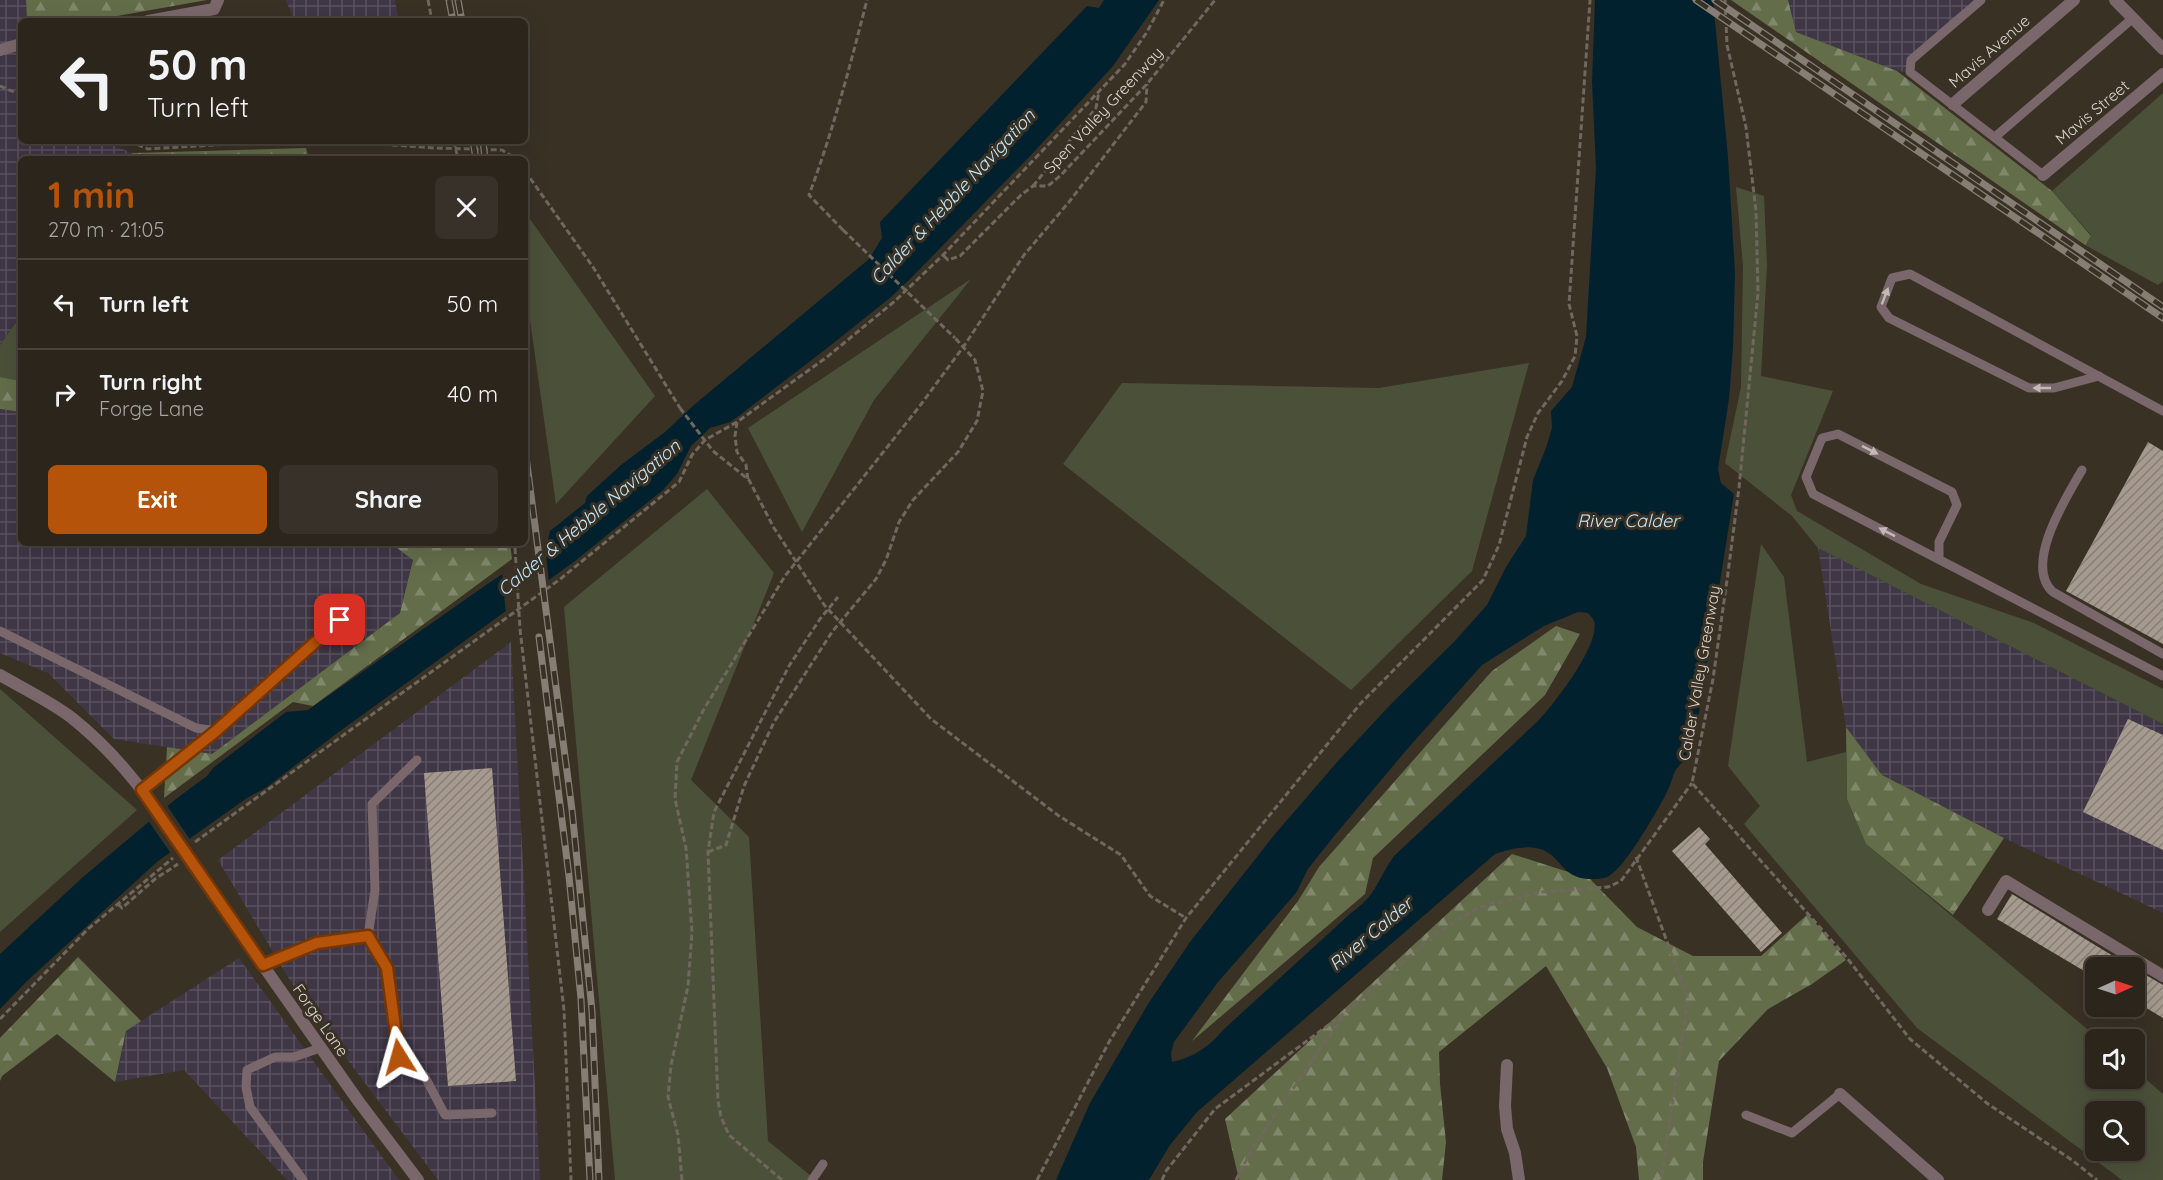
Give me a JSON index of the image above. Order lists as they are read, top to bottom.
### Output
{
  "streets": {
    "street": ["Mavis Avenue", "Mavis Street", "Forge Lane"],
    "path": ["Spen Valley Greenway", "Calder Valley Greenway"]
  },
  "water": ["Calder & Hebble Navigation", "River Calder"],
  "north": "right",
  "page": {
    "turn": ["50 m", "Turn left"],
    "heading": ["1 min", "270 m · 21:05"],
    "list": [
      {
        "name": "Turn left",
        "value": "50 m"
      },
      {
        "name": "Turn right",
        "note": "Forge Lane",
        "value": "40 m"
      }
    ],
    "buttons": ["Exit", "Share"]
  }
}
